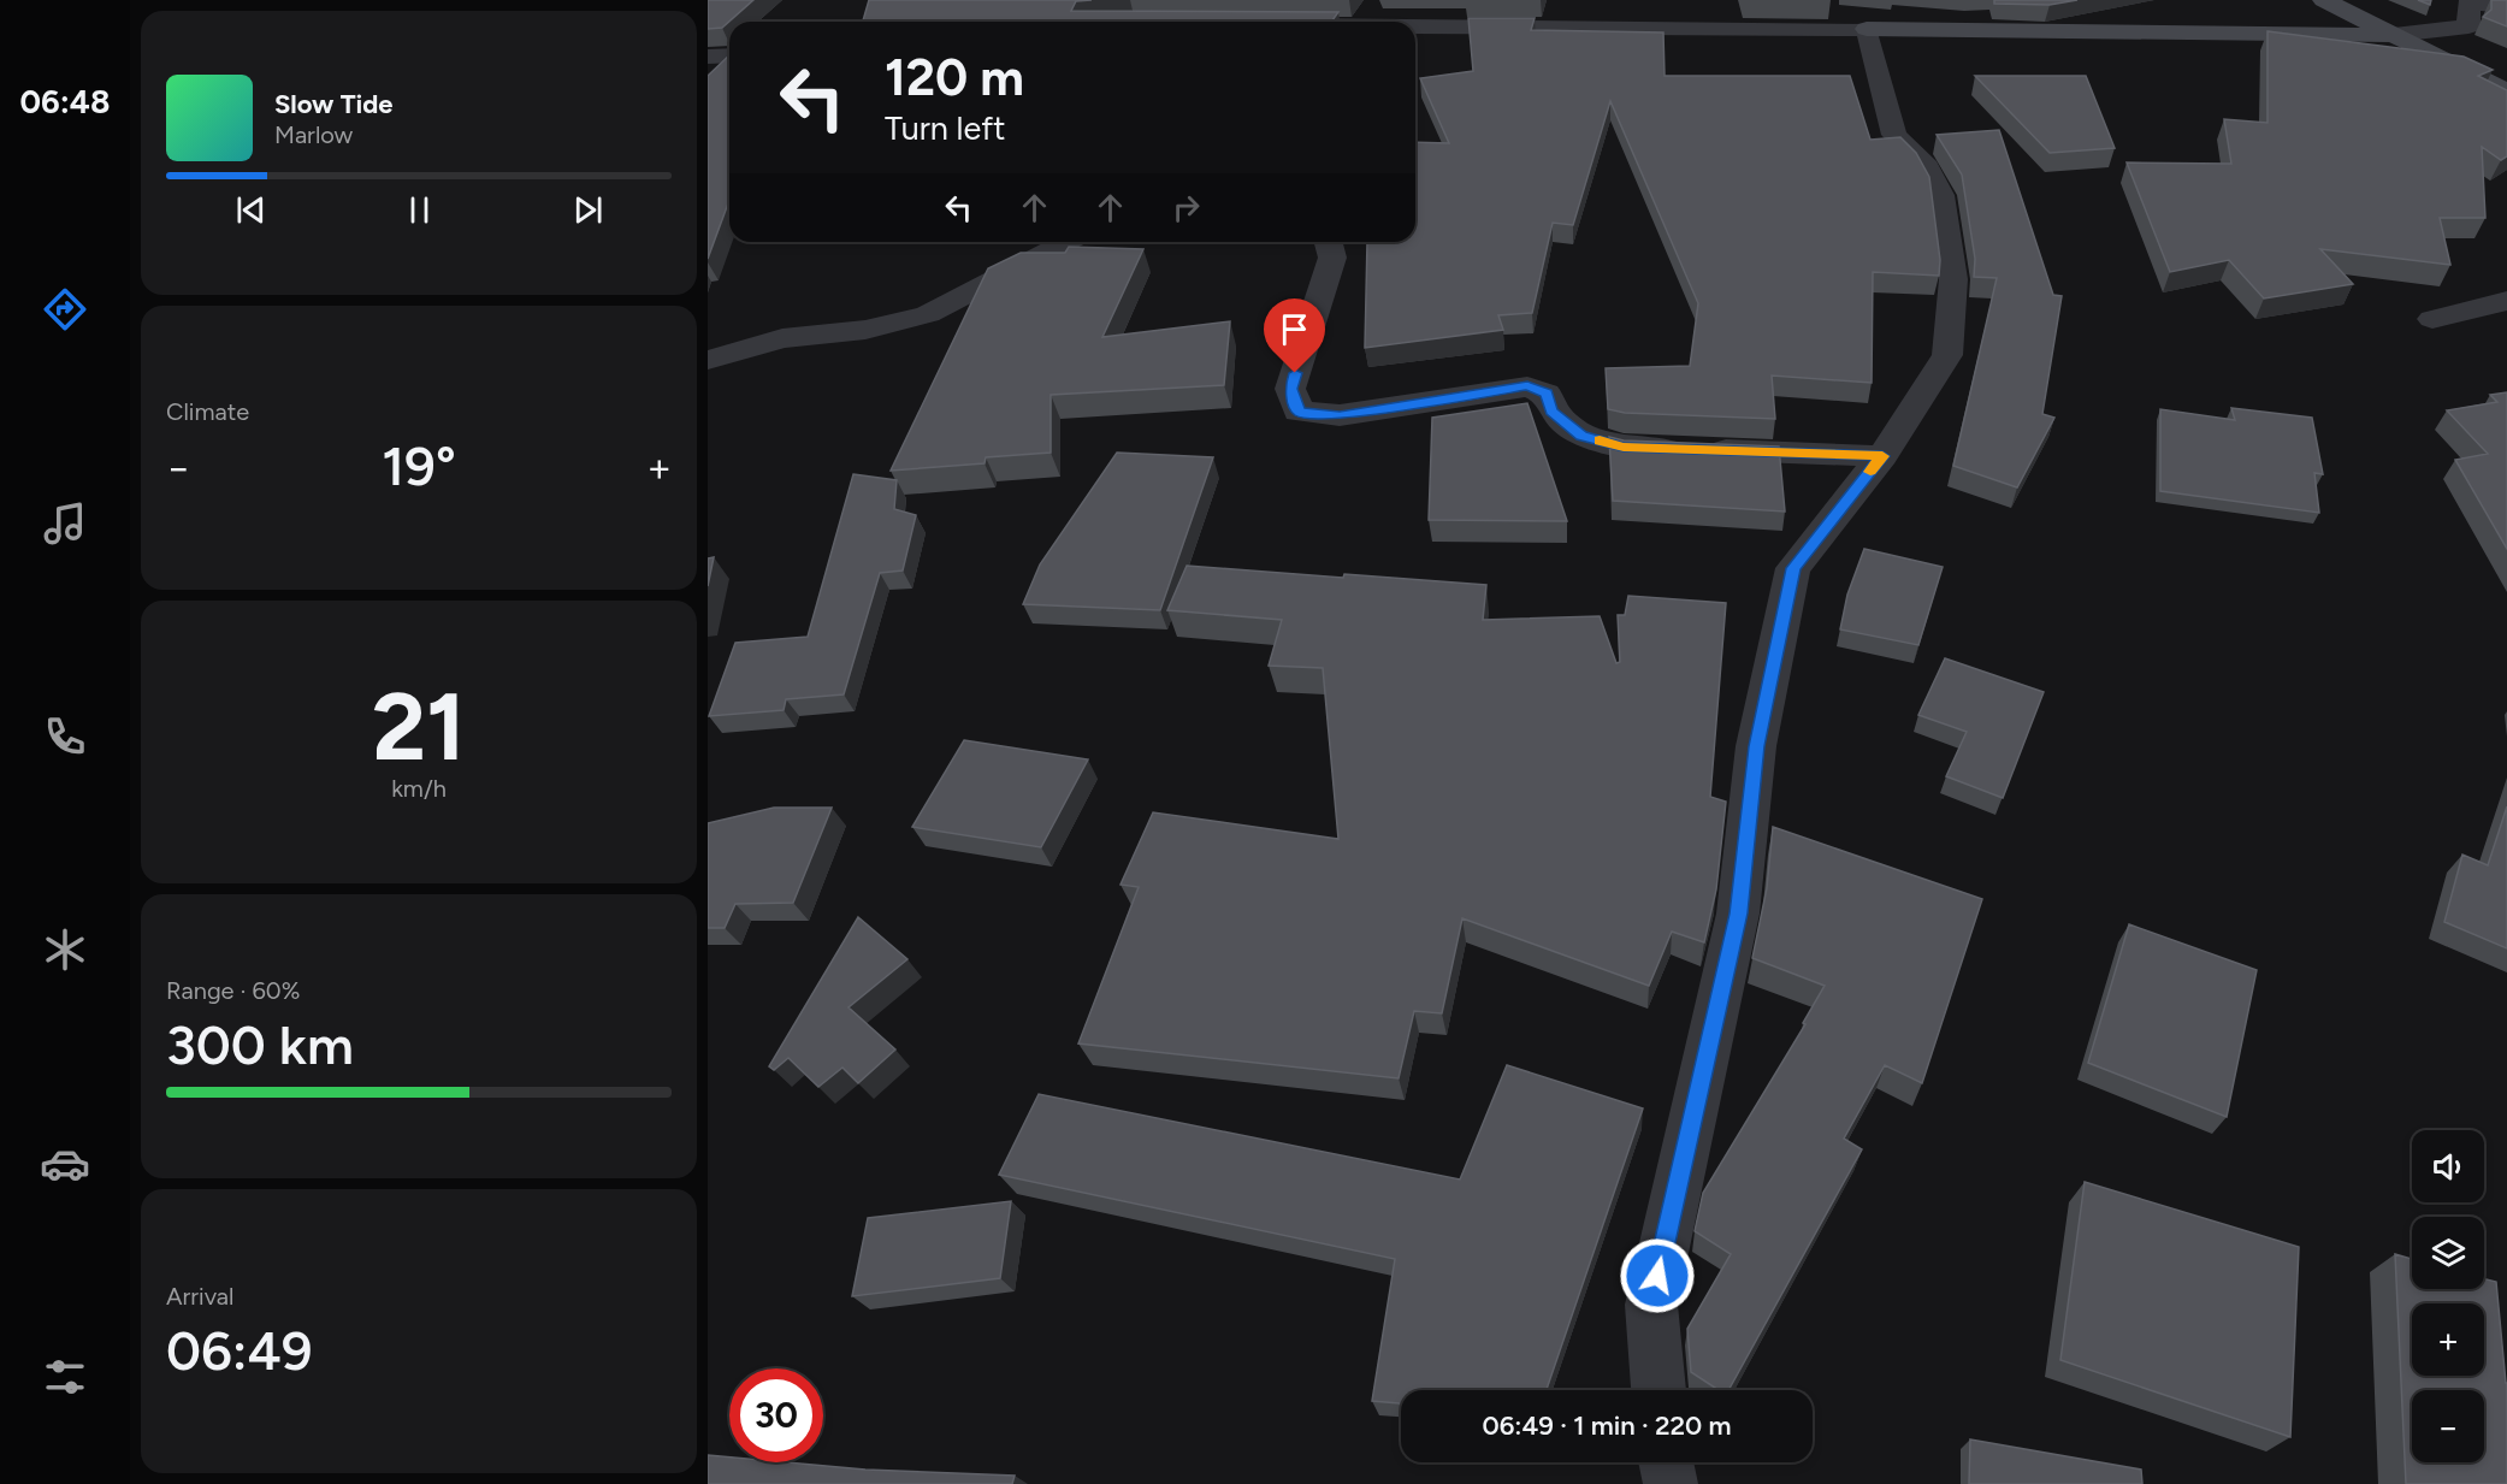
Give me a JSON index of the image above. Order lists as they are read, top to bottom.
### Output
{
  "page": {
    "tabs": "06:48",
    "turn": ["120 m", "Turn left"],
    "song": ["Slow Tide", "Marlow"],
    "tile": [
      "Climate",
      ["21", "km/h"],
      ["Range · 60%", "300 km"],
      ["Arrival", "06:49"]
    ],
    "heat": ["−", "19°", "+"],
    "map_buttons": ["+", "−"],
    "limit": "30",
    "trip": "06:49 · 1 min · 220 m"
  }
}
